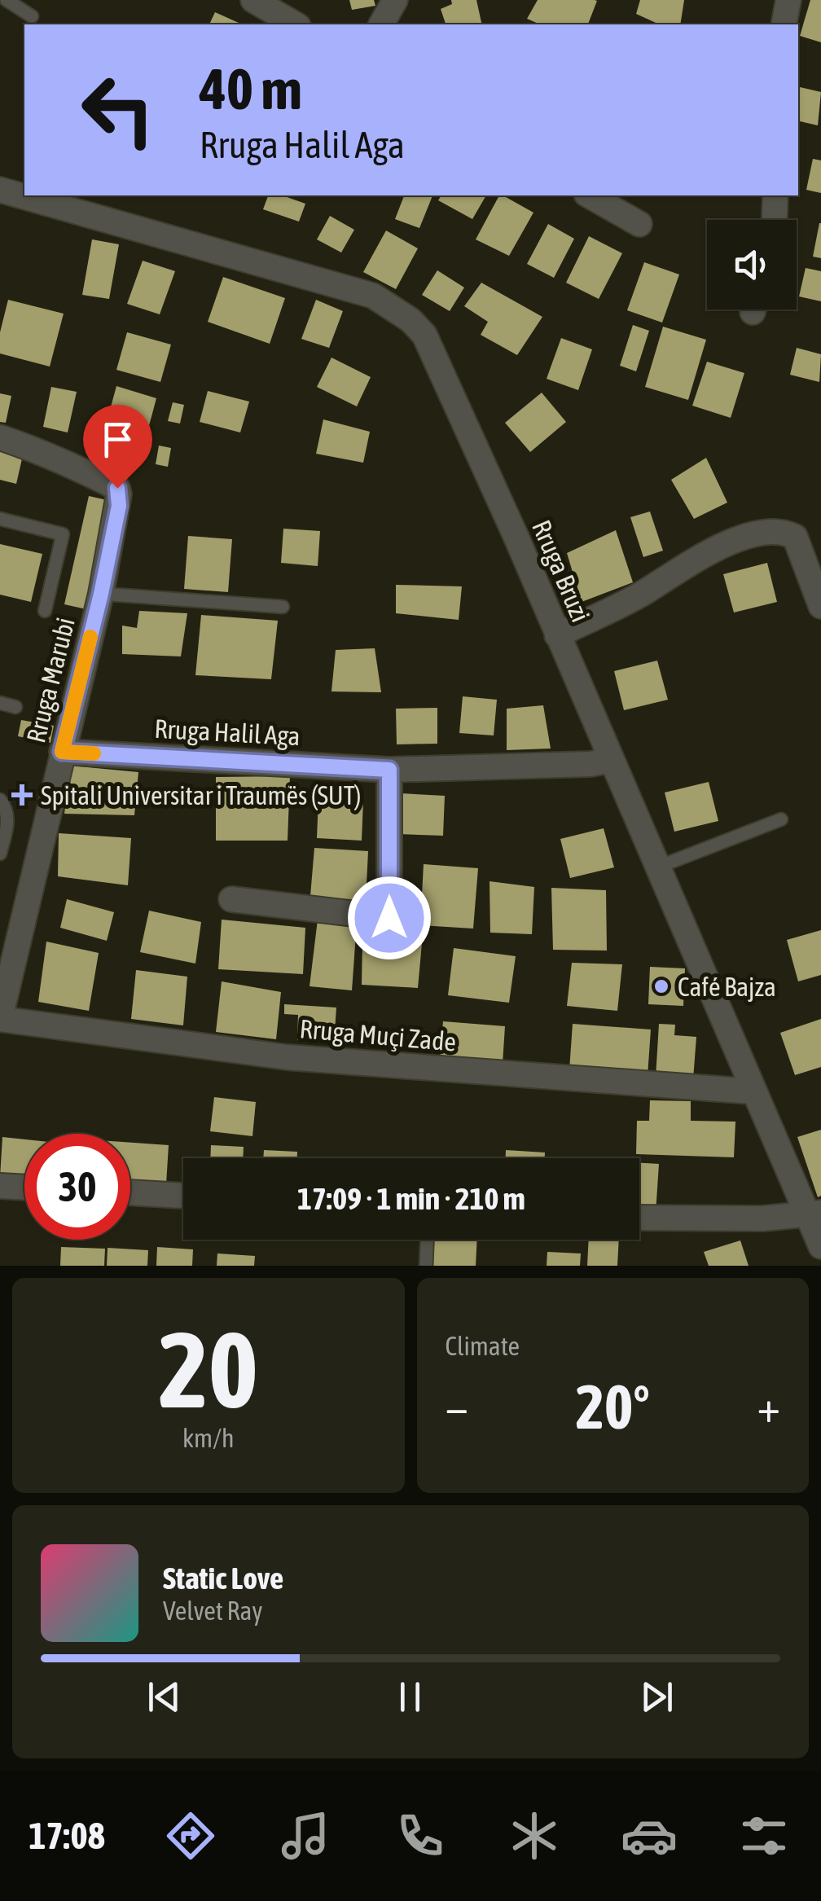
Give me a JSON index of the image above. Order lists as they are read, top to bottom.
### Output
{
  "streets": {
    "street": [
      "Rruga Bruzi",
      "Rruga Marubi",
      "Rruga Halil Aga",
      "Rruga Muçi Zade"
    ]
  },
  "crossings": [
    ["Rruga Bruzi", "Rruga Halil Aga"],
    ["Rruga Bruzi", "Rruga Muçi Zade"],
    ["Rruga Marubi", "Rruga Halil Aga"],
    ["Rruga Marubi", "Rruga Muçi Zade"]
  ],
  "places": {
    "health": ["Spitali Universitar i Traumës (SUT)"],
    "other": ["Café Bajza"]
  },
  "page": {
    "turn": ["40 m", "Rruga Halil Aga"],
    "limit": "30",
    "trip": "17:09 · 1 min · 210 m",
    "tile": [
      ["20", "km/h"],
      "Climate"
    ],
    "heat": ["−", "20°", "+"],
    "song": ["Static Love", "Velvet Ray"],
    "tabs": "17:08"
  }
}
